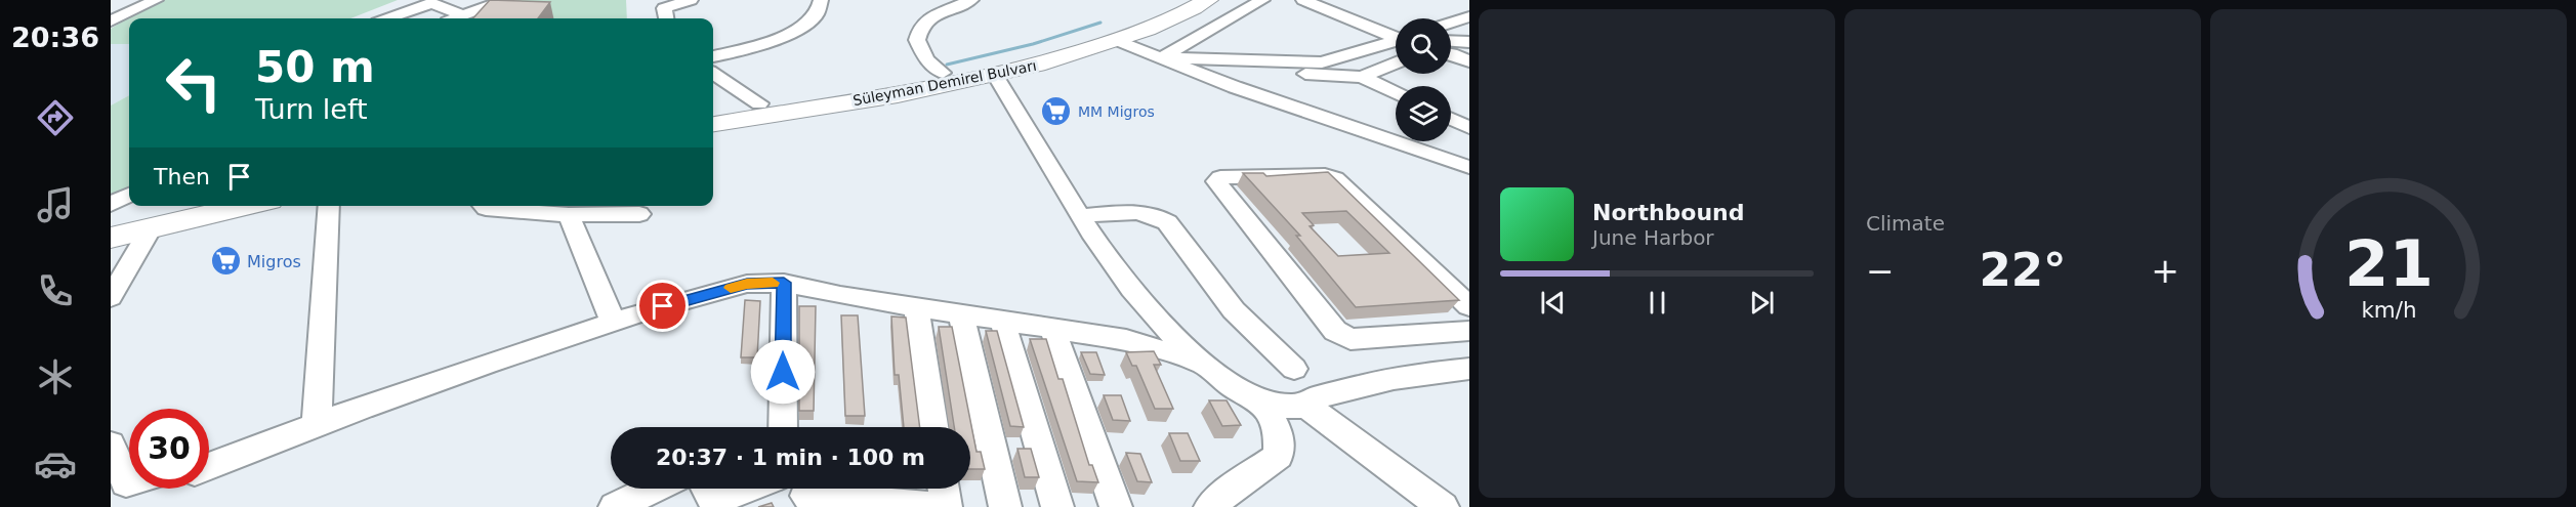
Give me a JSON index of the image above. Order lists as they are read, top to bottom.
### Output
{
  "streets": {
    "highway": ["Süleyman Demirel Bulvarı"]
  },
  "places": {
    "supermarket": ["MM Migros", "Migros"]
  },
  "page": {
    "tabs": "20:36",
    "tile": "Climate",
    "turn": ["50 m", "Turn left"],
    "then": "Then",
    "song": ["Northbound", "June Harbor"],
    "heat": ["−", "22°", "+"],
    "limit": "30",
    "trip": "20:37 · 1 min · 100 m",
    "gauge": ["21", "km/h"]
  }
}
